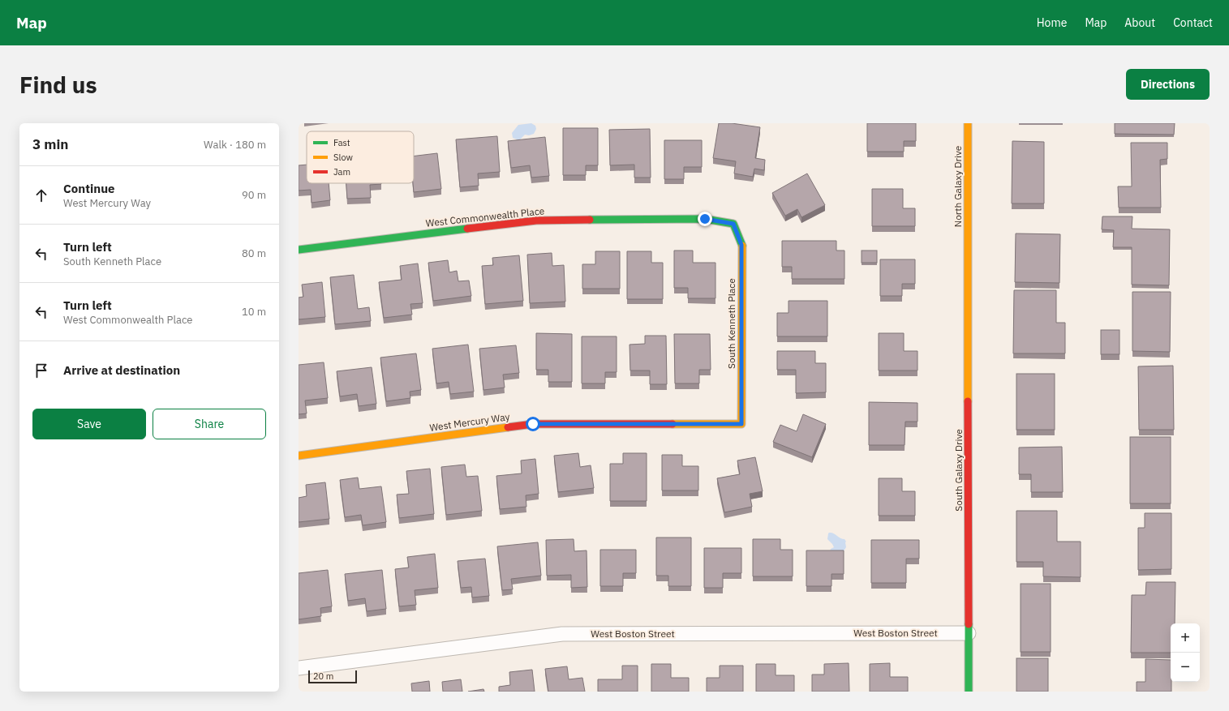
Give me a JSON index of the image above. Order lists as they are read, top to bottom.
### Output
{
  "streets": {
    "street": [
      "North Galaxy Drive",
      "West Commonwealth Place",
      "South Kenneth Place",
      "West Mercury Way",
      "South Galaxy Drive",
      "West Boston Street"
    ]
  },
  "crossings": [
    ["North Galaxy Drive", "South Galaxy Drive"],
    ["West Commonwealth Place", "South Kenneth Place"],
    ["South Kenneth Place", "West Mercury Way"],
    ["South Galaxy Drive", "West Boston Street"]
  ],
  "legend": ["Fast", "Slow", "Jam"],
  "scale_bar": "20 m",
  "page": {
    "header": "Map",
    "nav": [
      "Home",
      "Map",
      "About",
      "Contact"
    ],
    "buttons": [
      "Directions",
      ["Save", "Share"]
    ],
    "title": "Find us",
    "heading": ["3 min", "Walk · 180 m"],
    "list": [
      ["Continue", "West Mercury Way", "90 m"],
      ["Turn left", "South Kenneth Place", "80 m"],
      ["Turn left", "West Commonwealth Place", "10 m"],
      "Arrive at destination"
    ],
    "map_buttons": ["+", "−"],
    "scale": "20 m"
  }
}
